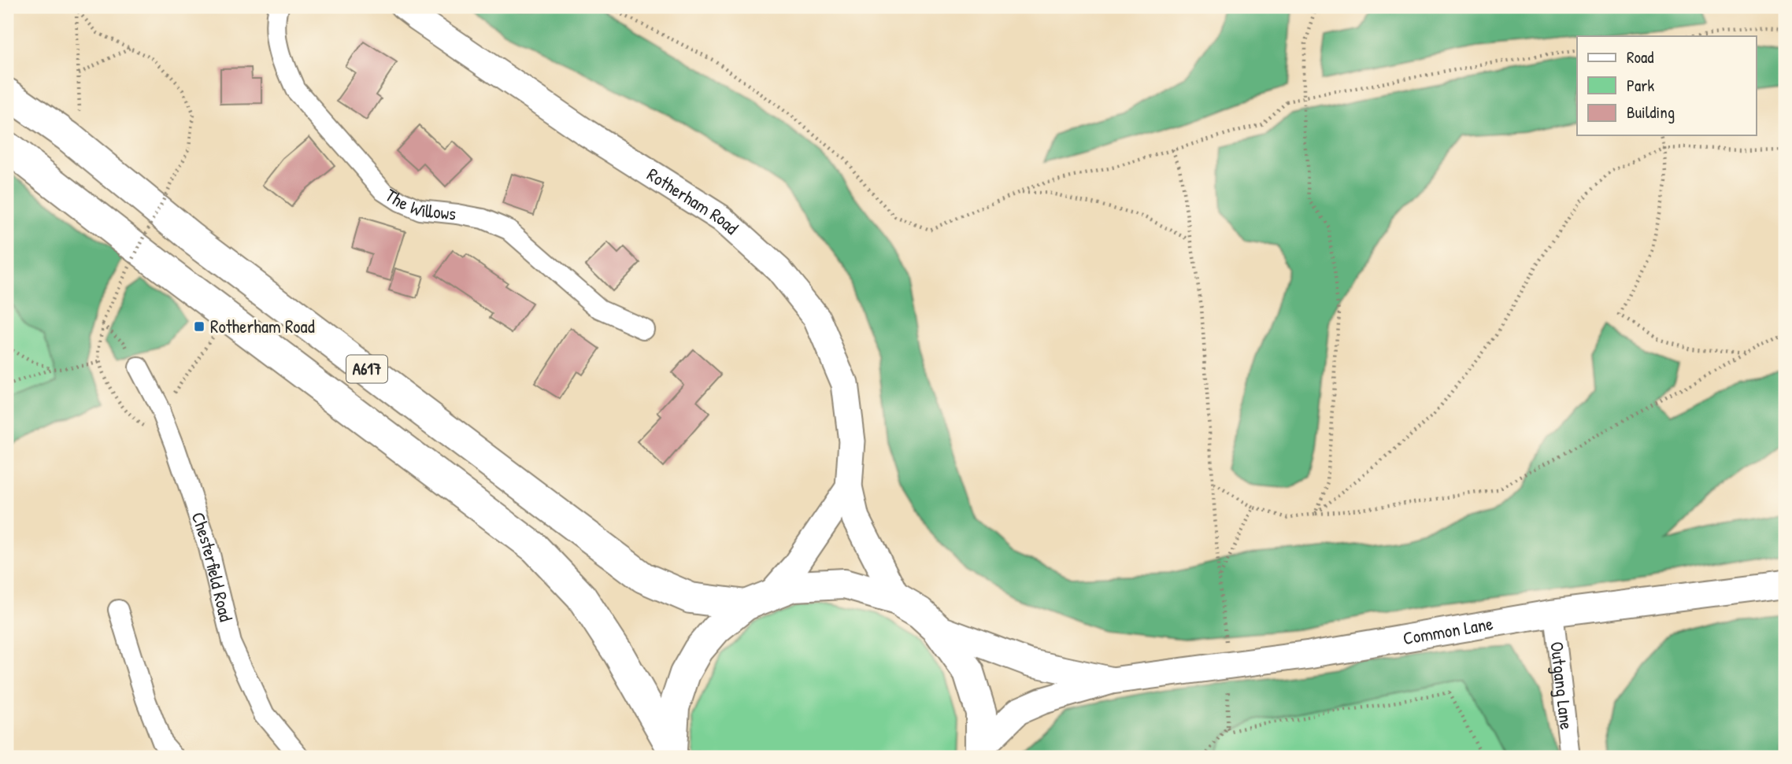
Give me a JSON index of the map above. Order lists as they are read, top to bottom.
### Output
{
  "streets": {
    "highway": ["A617"],
    "main road": ["Rotherham Road", "Common Lane"],
    "street": ["The Willows", "Chesterfield Road", "Outgang Lane"]
  },
  "crossings": [
    ["Rotherham Road", "A617"],
    ["Common Lane", "Outgang Lane"]
  ],
  "places": {
    "transit": ["Rotherham Road"]
  },
  "legend": ["Road", "Park", "Building"]
}
